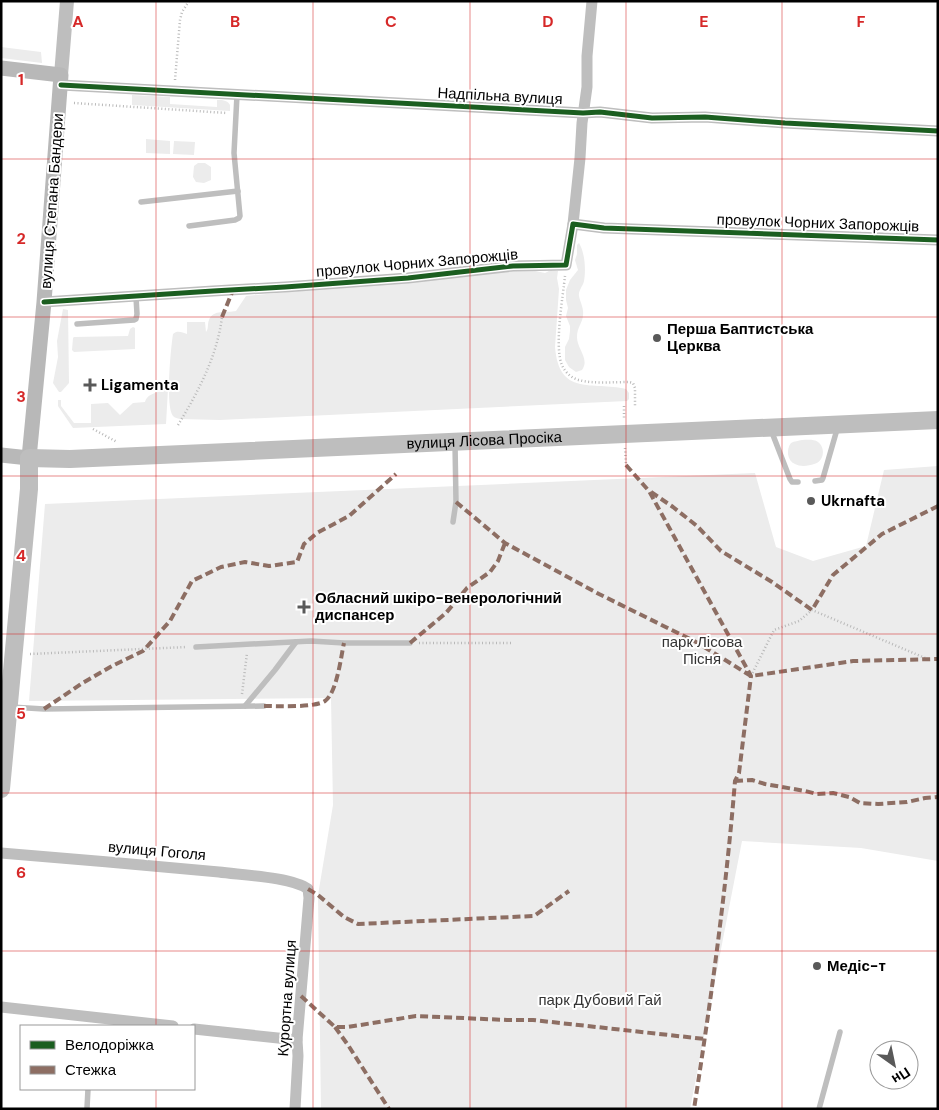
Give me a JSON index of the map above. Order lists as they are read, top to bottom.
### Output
{
  "streets": {
    "main road": ["Надпільна вулиця", "вулиця Степана Бандери", "вулиця Лісова Просіка"],
    "street": ["провулок Чорних Запорожців", "вулиця Гоголя", "Курортна вулиця"]
  },
  "crossings": [
    ["Надпільна вулиця", "вулиця Степана Бандери"],
    ["вулиця Степана Бандери", "провулок Чорних Запорожців"],
    ["вулиця Степана Бандери", "вулиця Лісова Просіка"],
    ["вулиця Гоголя", "Курортна вулиця"]
  ],
  "parks": ["парк Лісова Пісня", "парк Дубовий Гай"],
  "places": {
    "other": ["Перша Баптистська Церква", "Ukrnafta", "Медіс-т"],
    "health": ["Ligamenta", "Обласний шкіро-венерологічний диспансер"]
  },
  "legend": ["Велодоріжка", "Стежка"],
  "north": "bottom right",
  "grid": {
    "columns": [
      "A",
      "B",
      "C",
      "D",
      "E",
      "F"
    ],
    "rows": [
      "1",
      "2",
      "3",
      "4",
      "5",
      "6"
    ]
  }
}
